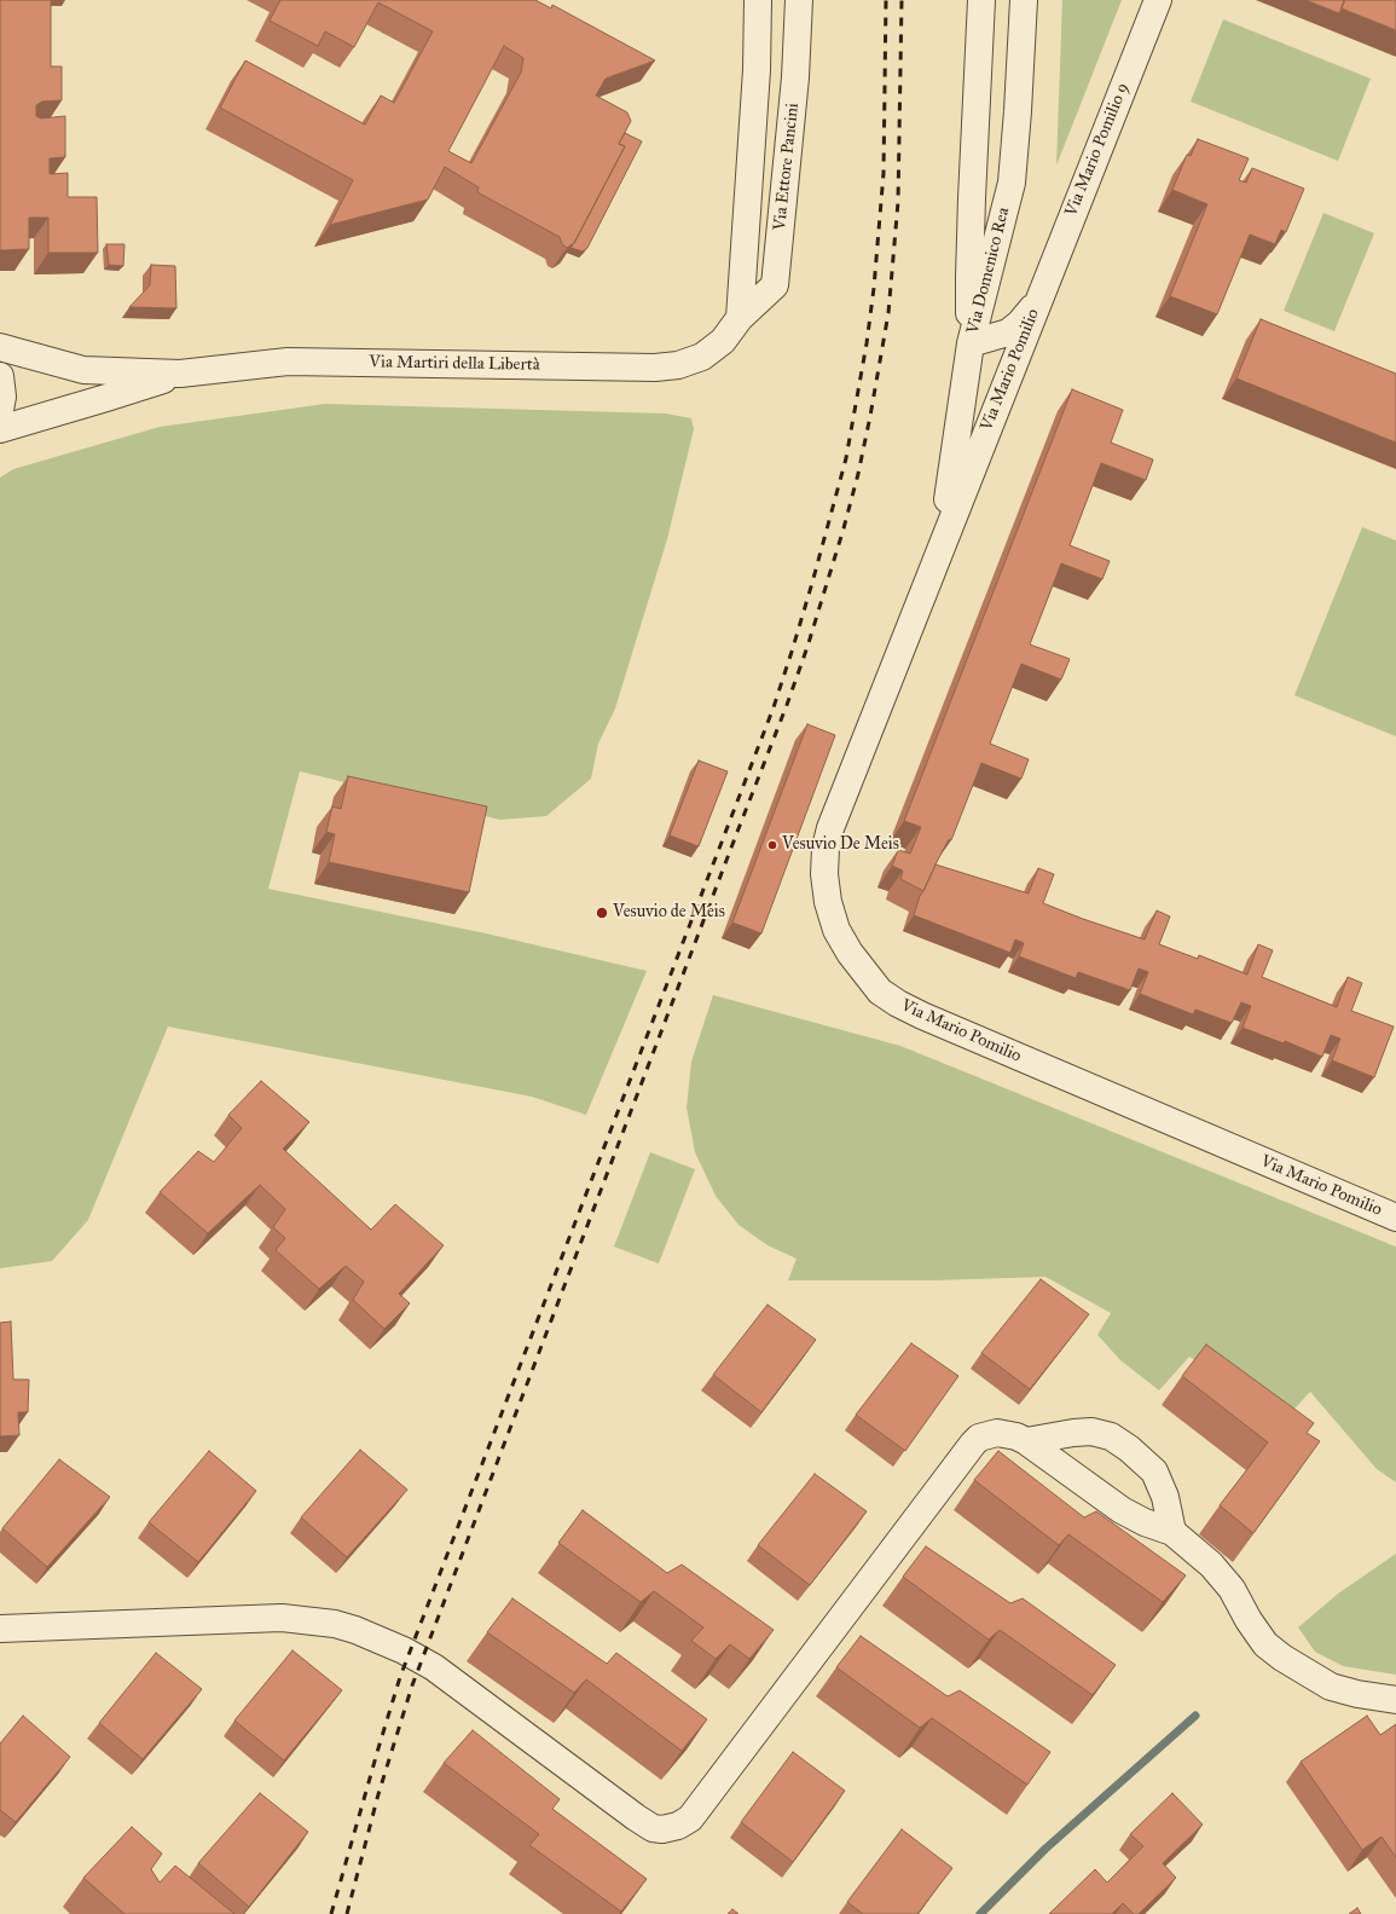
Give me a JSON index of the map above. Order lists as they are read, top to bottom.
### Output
{
  "streets": {
    "street": [
      "Via Mario Pomilio 9",
      "Via Ettore Pancini",
      "Via Domenico Rea",
      "Via Martiri della Libertà",
      "Via Mario Pomilio"
    ]
  },
  "crossings": [
    ["Via Mario Pomilio 9", "Via Mario Pomilio"],
    ["Via Ettore Pancini", "Via Martiri della Libertà"],
    ["Via Domenico Rea", "Via Mario Pomilio"]
  ],
  "places": ["Vesuvio De Meis", "Vesuvio de Meis"]
}
